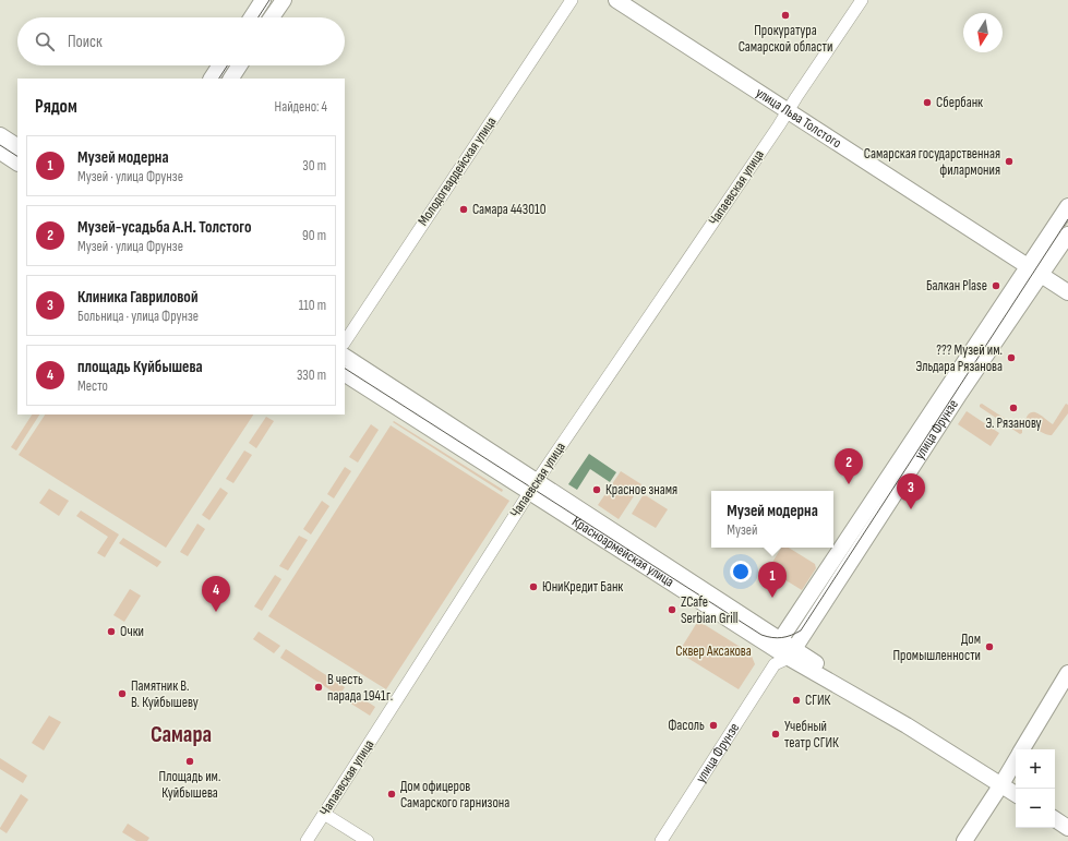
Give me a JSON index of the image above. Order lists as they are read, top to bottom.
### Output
{
  "streets": {
    "main road": ["улица Льва Толстого", "улица Фрунзе", "Красноармейская улица"],
    "street": ["Молодогвардейская улица", "Чапаевская улица"]
  },
  "crossings": [
    ["улица Льва Толстого", "Чапаевская улица"],
    ["улица Льва Толстого", "улица Фрунзе"],
    ["Чапаевская улица", "Красноармейская улица"],
    ["улица Фрунзе", "Красноармейская улица"]
  ],
  "districts": ["Самара"],
  "parks": ["Сквер Аксакова"],
  "places": [
    "Прокуратура Самарской области",
    "Сбербанк",
    "Самарская государственная филармония",
    "Самара 443010",
    "Балкан Plase",
    "??? Музей им. Эльдара Рязанова",
    "Э. Рязанову",
    "Красное знамя",
    "ЮниКредит Банк",
    "ZCafe Serbian Grill",
    "Очки",
    "Дом Промышленности",
    "В честь парада 1941г.",
    "Памятник В. В. Куйбышеву",
    "СГИК",
    "Фасоль",
    "Учебный театр СГИК",
    "Площадь им. Куйбышева",
    "Дом офицеров Самарского гарнизона"
  ],
  "north": "bottom",
  "page": {
    "search": "Поиск",
    "heading": ["Рядом", "Найдено: 4"],
    "list": [
      {
        "mark": "1",
        "name": "Музей модерна",
        "note": "Музей · улица Фрунзе",
        "value": "30 m"
      },
      {
        "mark": "2",
        "name": "Музей-усадьба А.Н. Толстого",
        "note": "Музей · улица Фрунзе",
        "value": "90 m"
      },
      {
        "mark": "3",
        "name": "Клиника Гавриловой",
        "note": "Больница · улица Фрунзе",
        "value": "110 m"
      },
      {
        "mark": "4",
        "name": "площадь Куйбышева",
        "note": "Место",
        "value": "330 m"
      }
    ],
    "pins": [
      "2",
      "3",
      "1",
      "4"
    ],
    "popup": ["Музей модерна", "Музей"],
    "map_buttons": ["+", "−"]
  }
}
